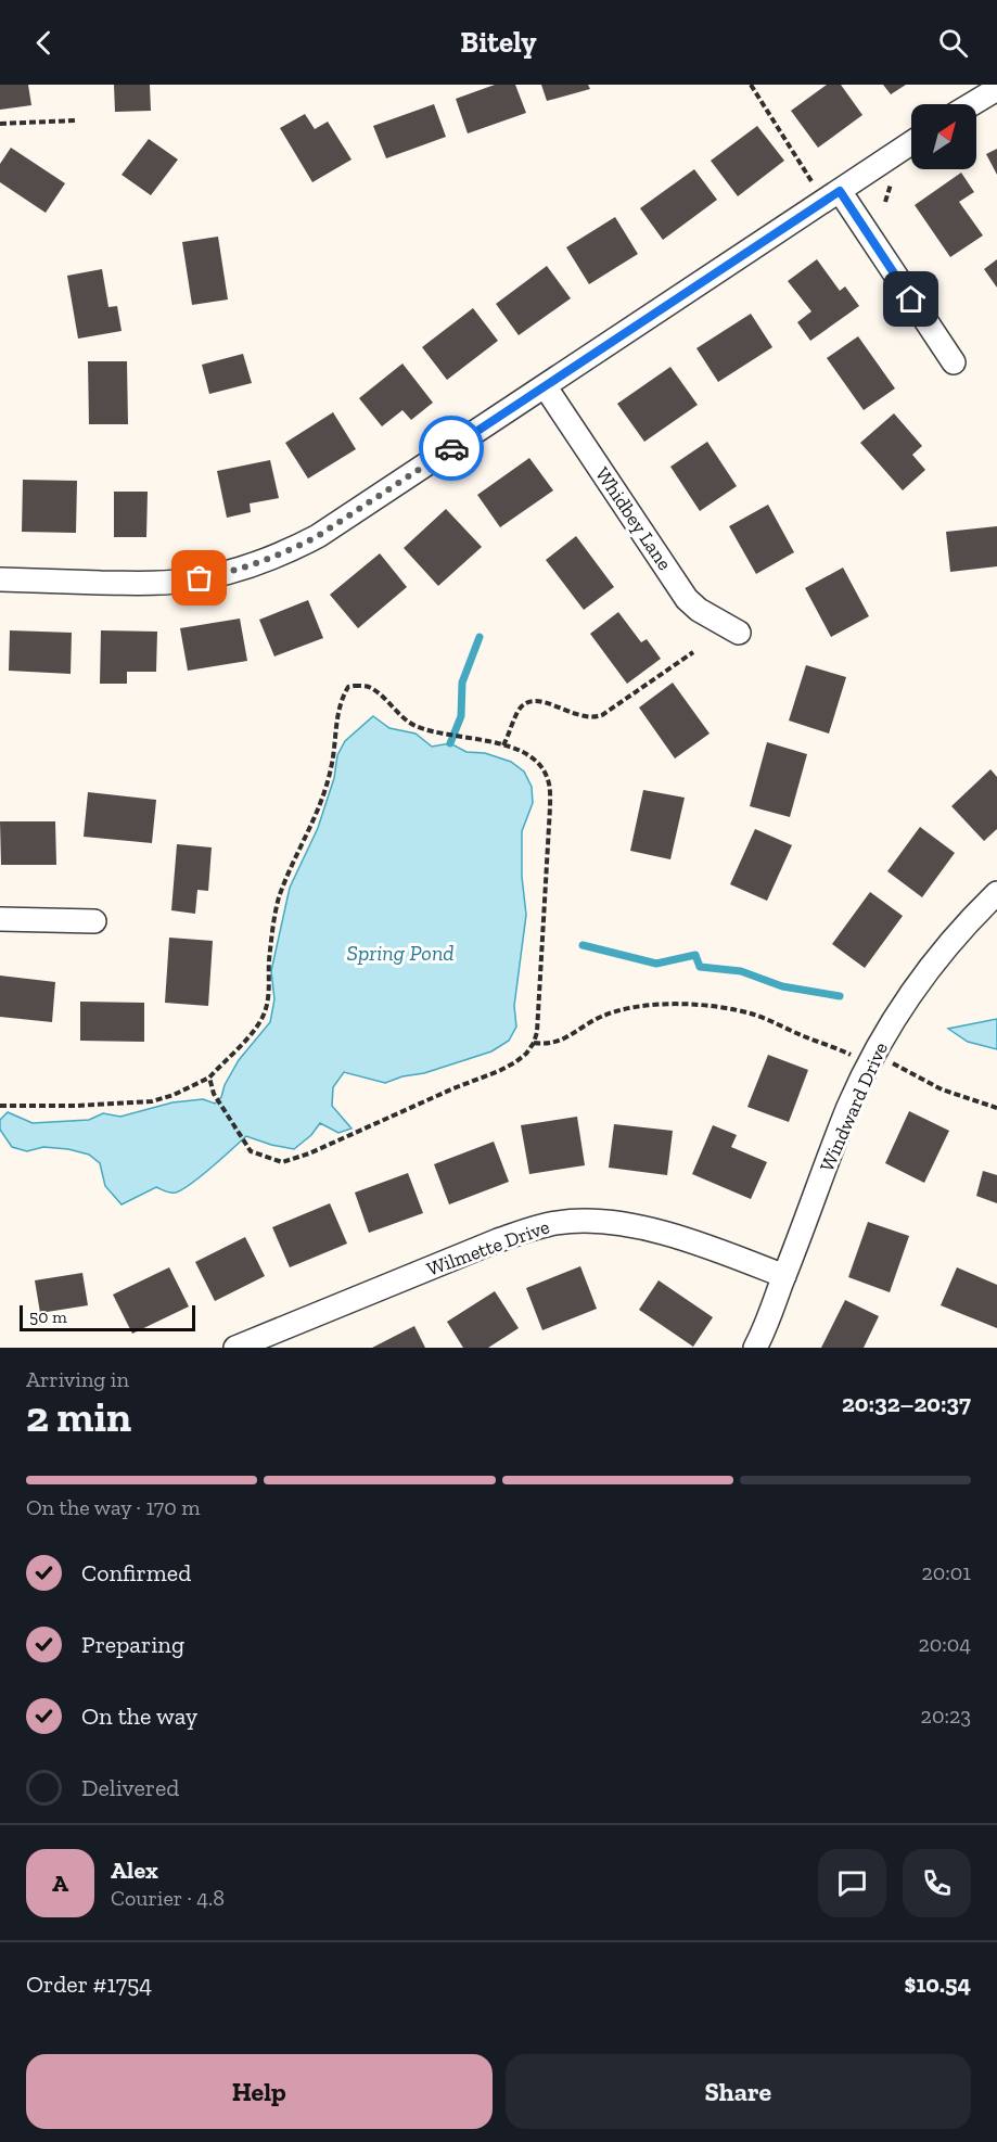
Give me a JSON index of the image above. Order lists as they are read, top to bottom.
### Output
{
  "streets": {
    "street": ["Whidbey Lane", "Windward Drive", "Wilmette Drive"]
  },
  "crossings": [
    ["Windward Drive", "Wilmette Drive"]
  ],
  "water": ["Spring Pond"],
  "scale_bar": "50 m",
  "north": "top right",
  "page": {
    "header": "Bitely",
    "scale": "50 m",
    "heading": ["2 min", "Arriving in", "20:32–20:37"],
    "panel": [
      "Alex",
      "Courier · 4.8",
      "Order #1754",
      "$10.54"
    ],
    "bar": "On the way · 170 m",
    "list": [
      ["Confirmed", "20:01"],
      ["Preparing", "20:04"],
      ["On the way", "20:23"],
      "Delivered"
    ],
    "round": "A",
    "buttons": ["Help", "Share"]
  }
}
